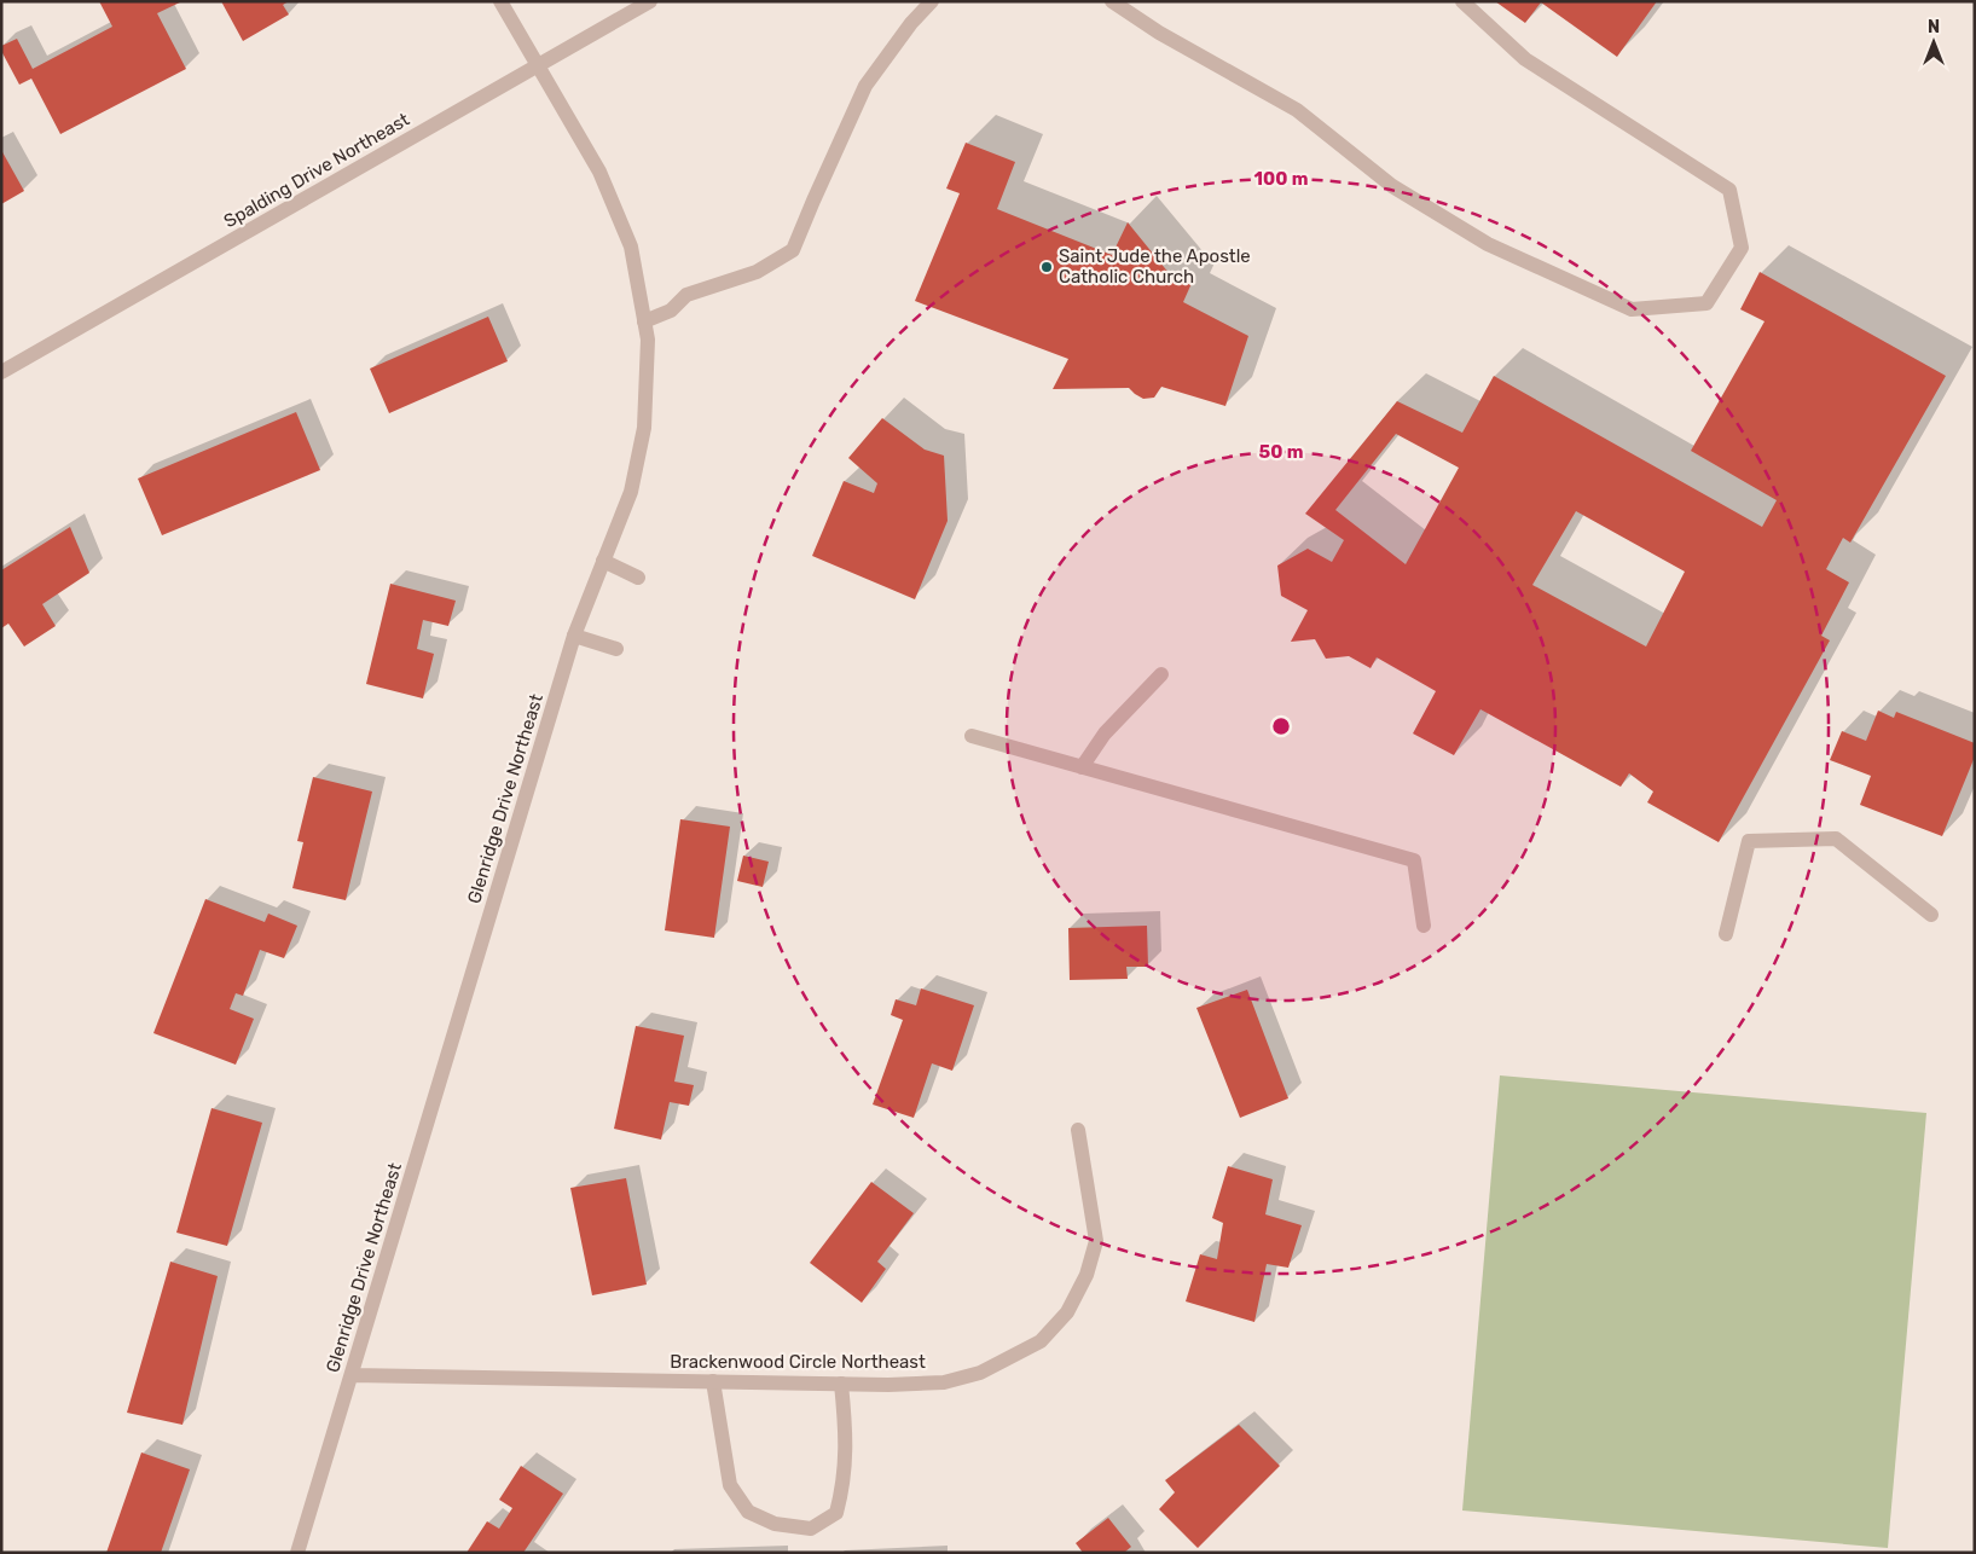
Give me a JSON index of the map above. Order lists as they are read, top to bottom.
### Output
{
  "streets": {
    "street": ["Spalding Drive Northeast", "Glenridge Drive Northeast", "Brackenwood Circle Northeast"]
  },
  "crossings": [
    ["Spalding Drive Northeast", "Glenridge Drive Northeast"],
    ["Glenridge Drive Northeast", "Brackenwood Circle Northeast"]
  ],
  "places": ["Saint Jude the Apostle Catholic Church"],
  "north": "top",
  "rings": ["100 m", "50 m"]
}
